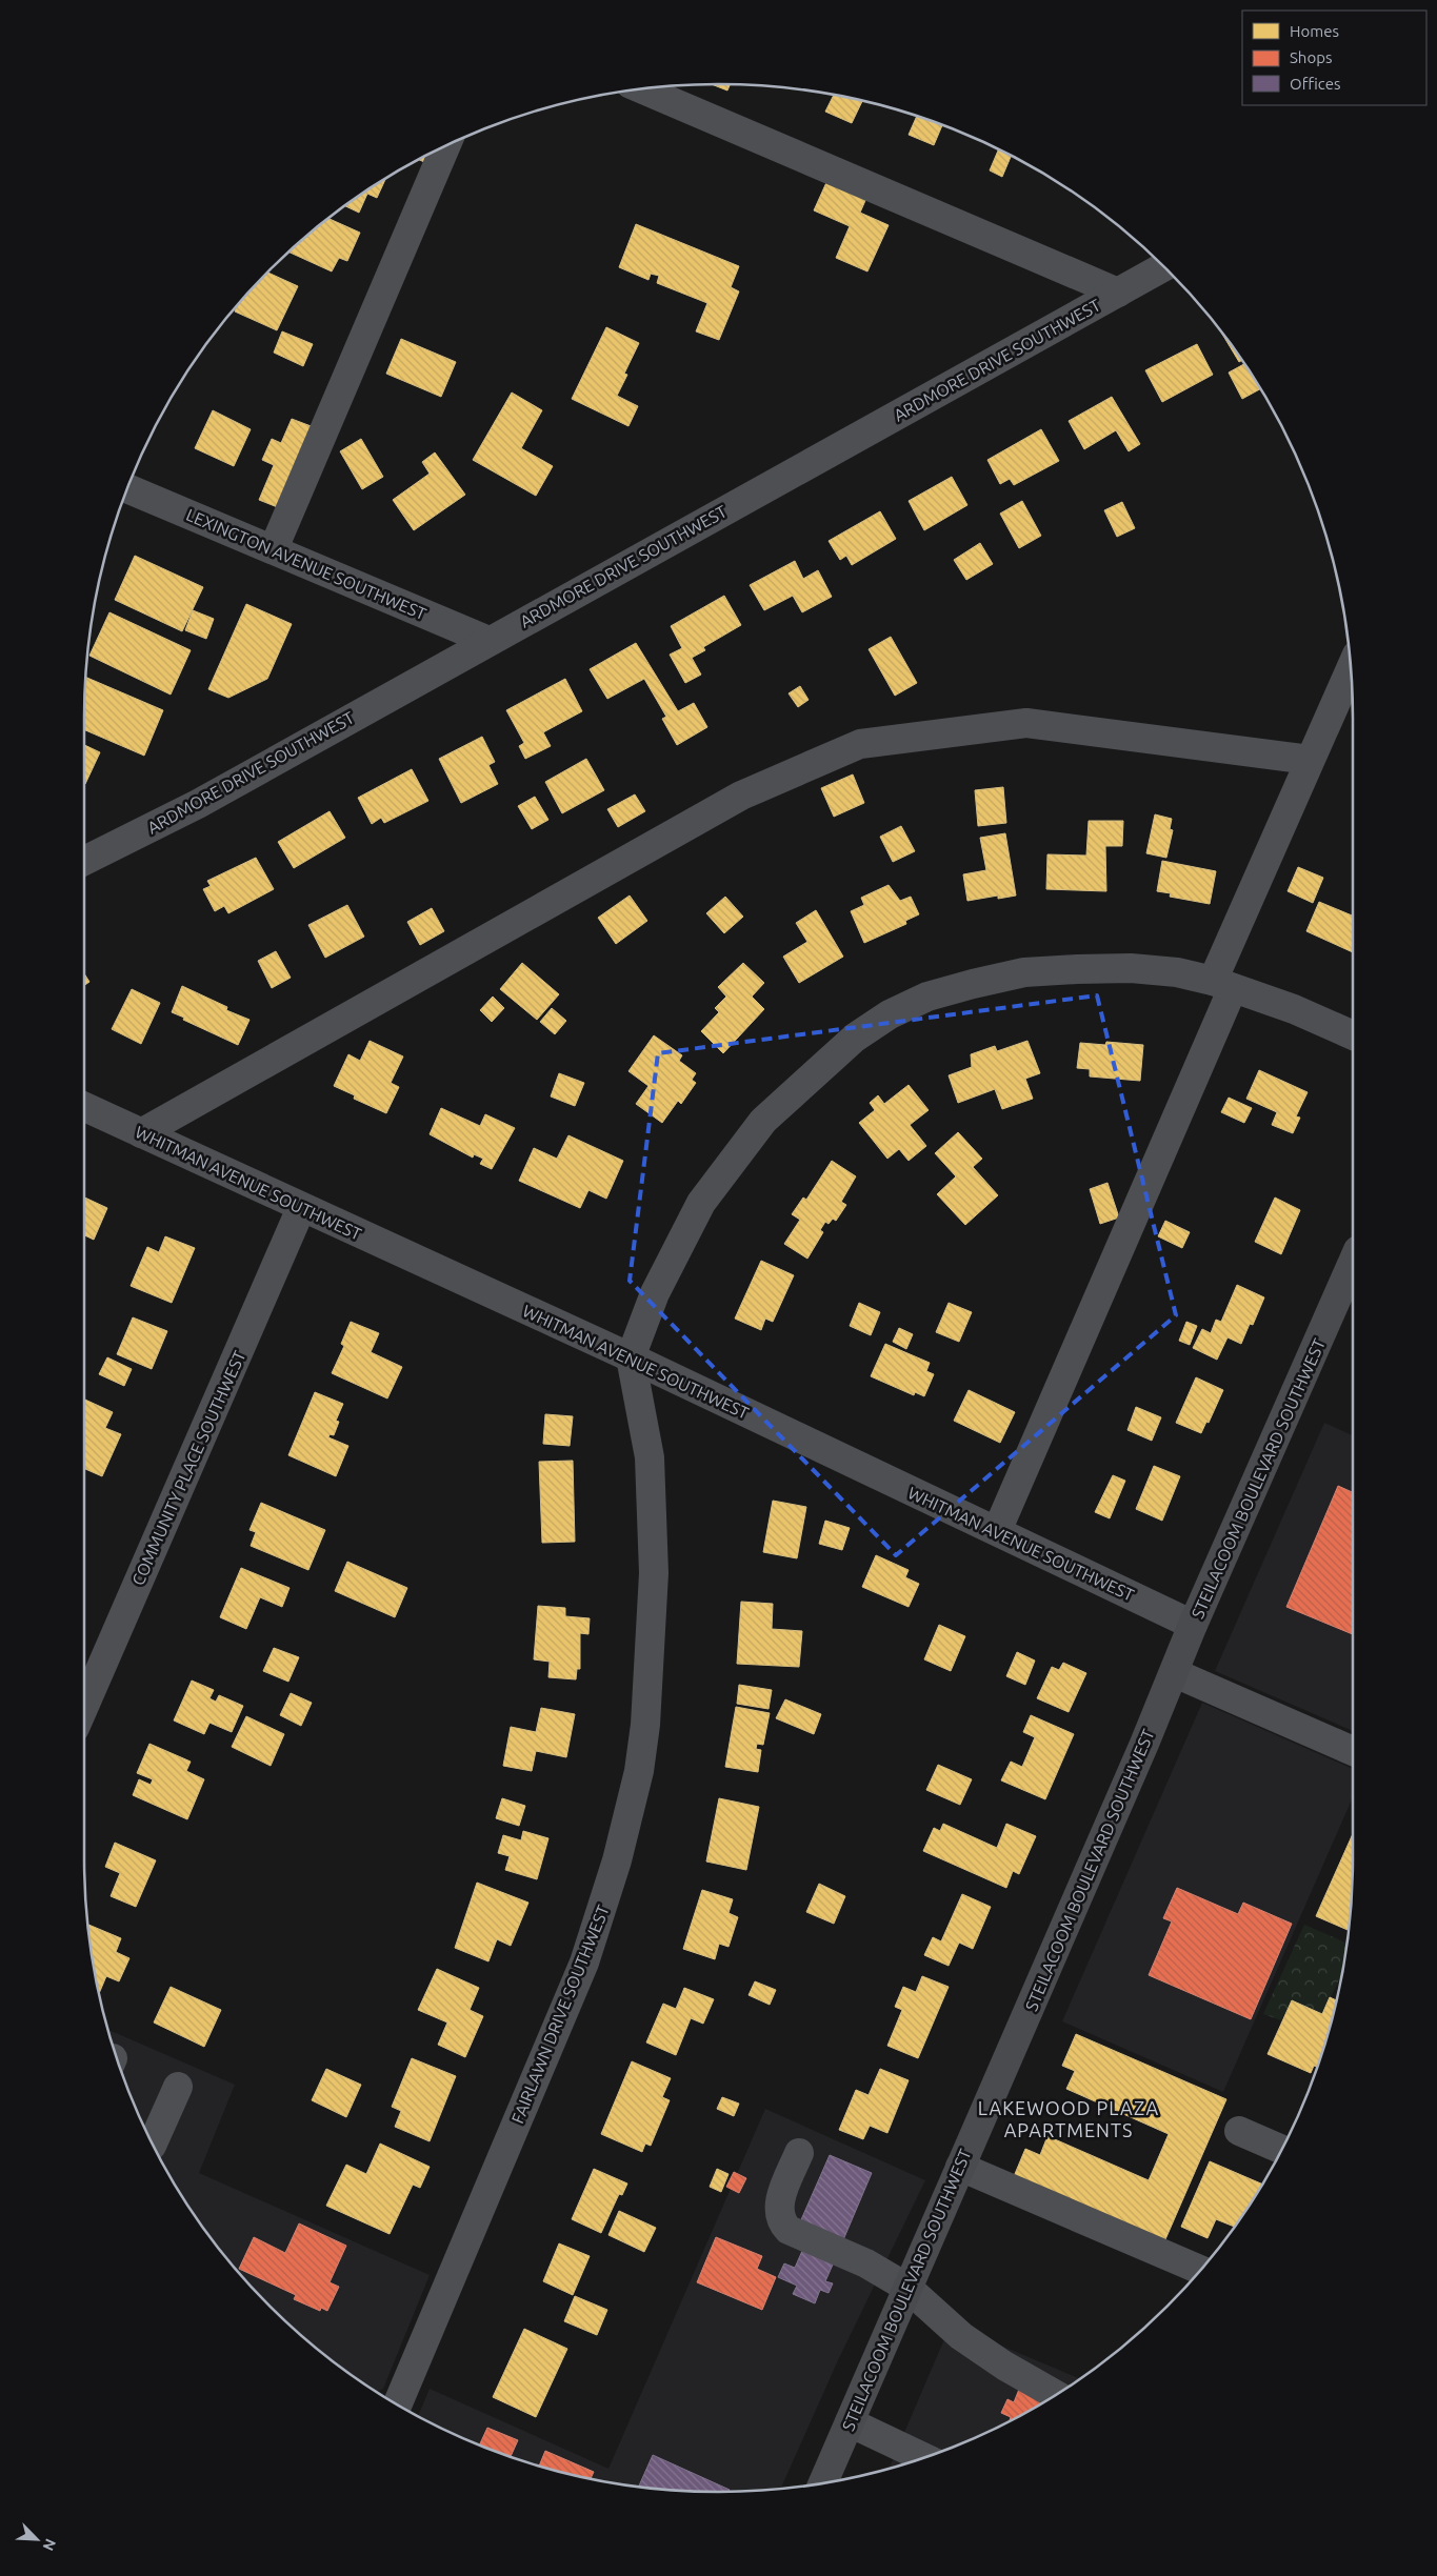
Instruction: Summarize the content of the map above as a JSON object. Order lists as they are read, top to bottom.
{
  "streets": {
    "main road": ["STEILACOOM BOULEVARD SOUTHWEST"],
    "street": [
      "ARDMORE DRIVE SOUTHWEST",
      "LEXINGTON AVENUE SOUTHWEST",
      "WHITMAN AVENUE SOUTHWEST",
      "COMMUNITY PLACE SOUTHWEST",
      "FAIRLAWN DRIVE SOUTHWEST"
    ]
  },
  "crossings": [
    ["ARDMORE DRIVE SOUTHWEST", "LEXINGTON AVENUE SOUTHWEST"],
    ["WHITMAN AVENUE SOUTHWEST", "COMMUNITY PLACE SOUTHWEST"],
    ["WHITMAN AVENUE SOUTHWEST", "STEILACOOM BOULEVARD SOUTHWEST"],
    ["WHITMAN AVENUE SOUTHWEST", "FAIRLAWN DRIVE SOUTHWEST"]
  ],
  "districts": ["LAKEWOOD PLAZA APARTMENTS"],
  "legend": ["Homes", "Shops", "Offices"],
  "north": "bottom right"
}
